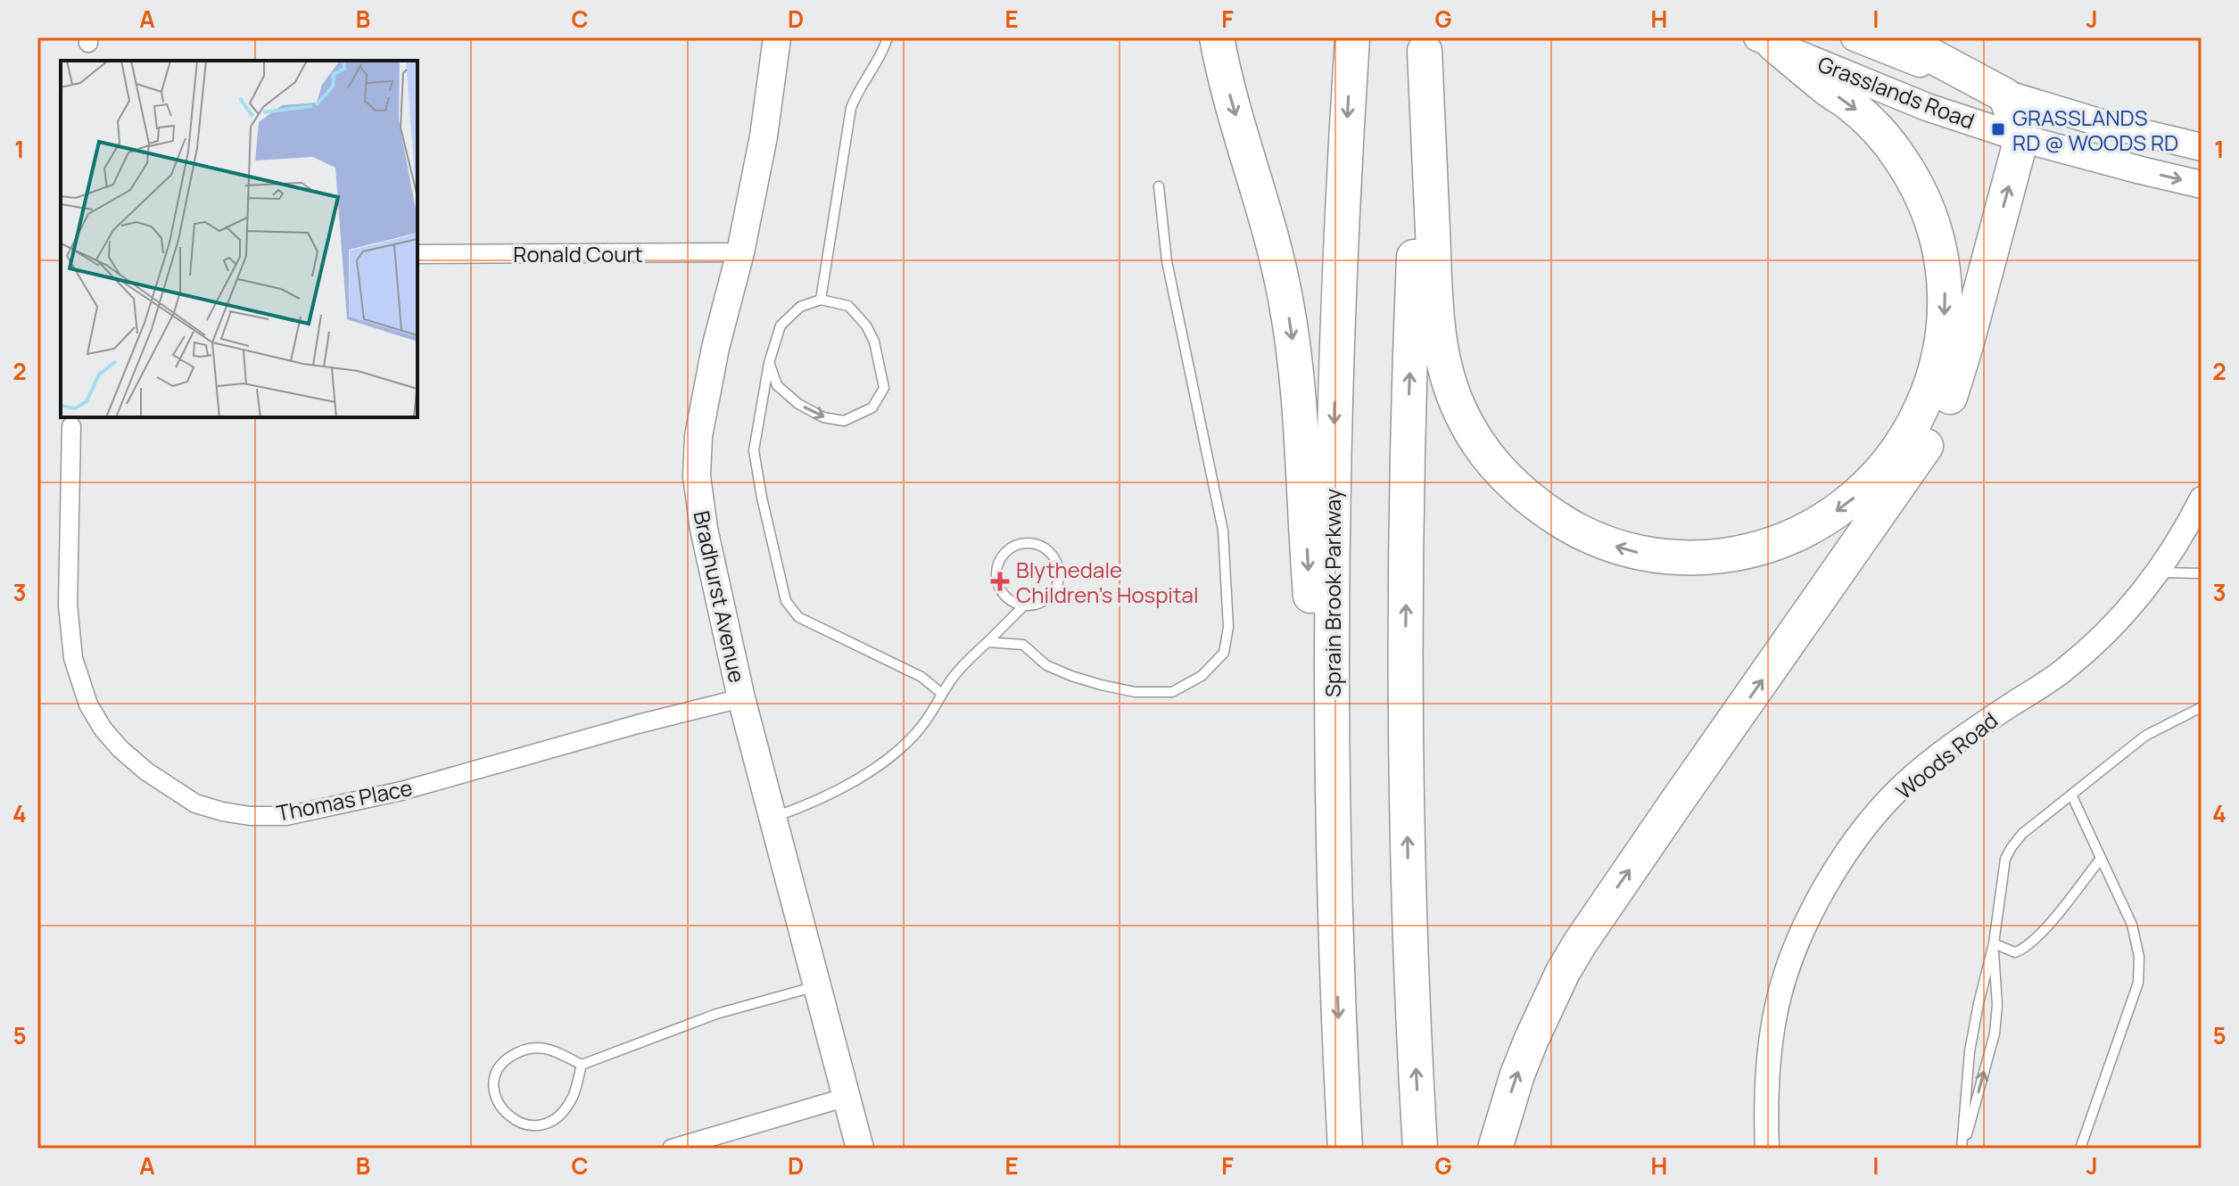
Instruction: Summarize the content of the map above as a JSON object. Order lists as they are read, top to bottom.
{
  "streets": {
    "highway": ["Sprain Brook Parkway"],
    "main road": ["Grasslands Road", "Bradhurst Avenue"],
    "street": ["Ronald Court", "Woods Road", "Thomas Place"]
  },
  "crossings": [
    ["Ronald Court", "Bradhurst Avenue"],
    ["Bradhurst Avenue", "Thomas Place"]
  ],
  "places": {
    "transit": ["GRASSLANDS RD @ WOODS RD"],
    "health": ["Blythedale Children's Hospital"]
  },
  "grid": {
    "columns": [
      "A",
      "B",
      "C",
      "D",
      "E",
      "F",
      "G",
      "H",
      "I",
      "J"
    ],
    "rows": [
      "1",
      "2",
      "3",
      "4",
      "5"
    ]
  }
}
